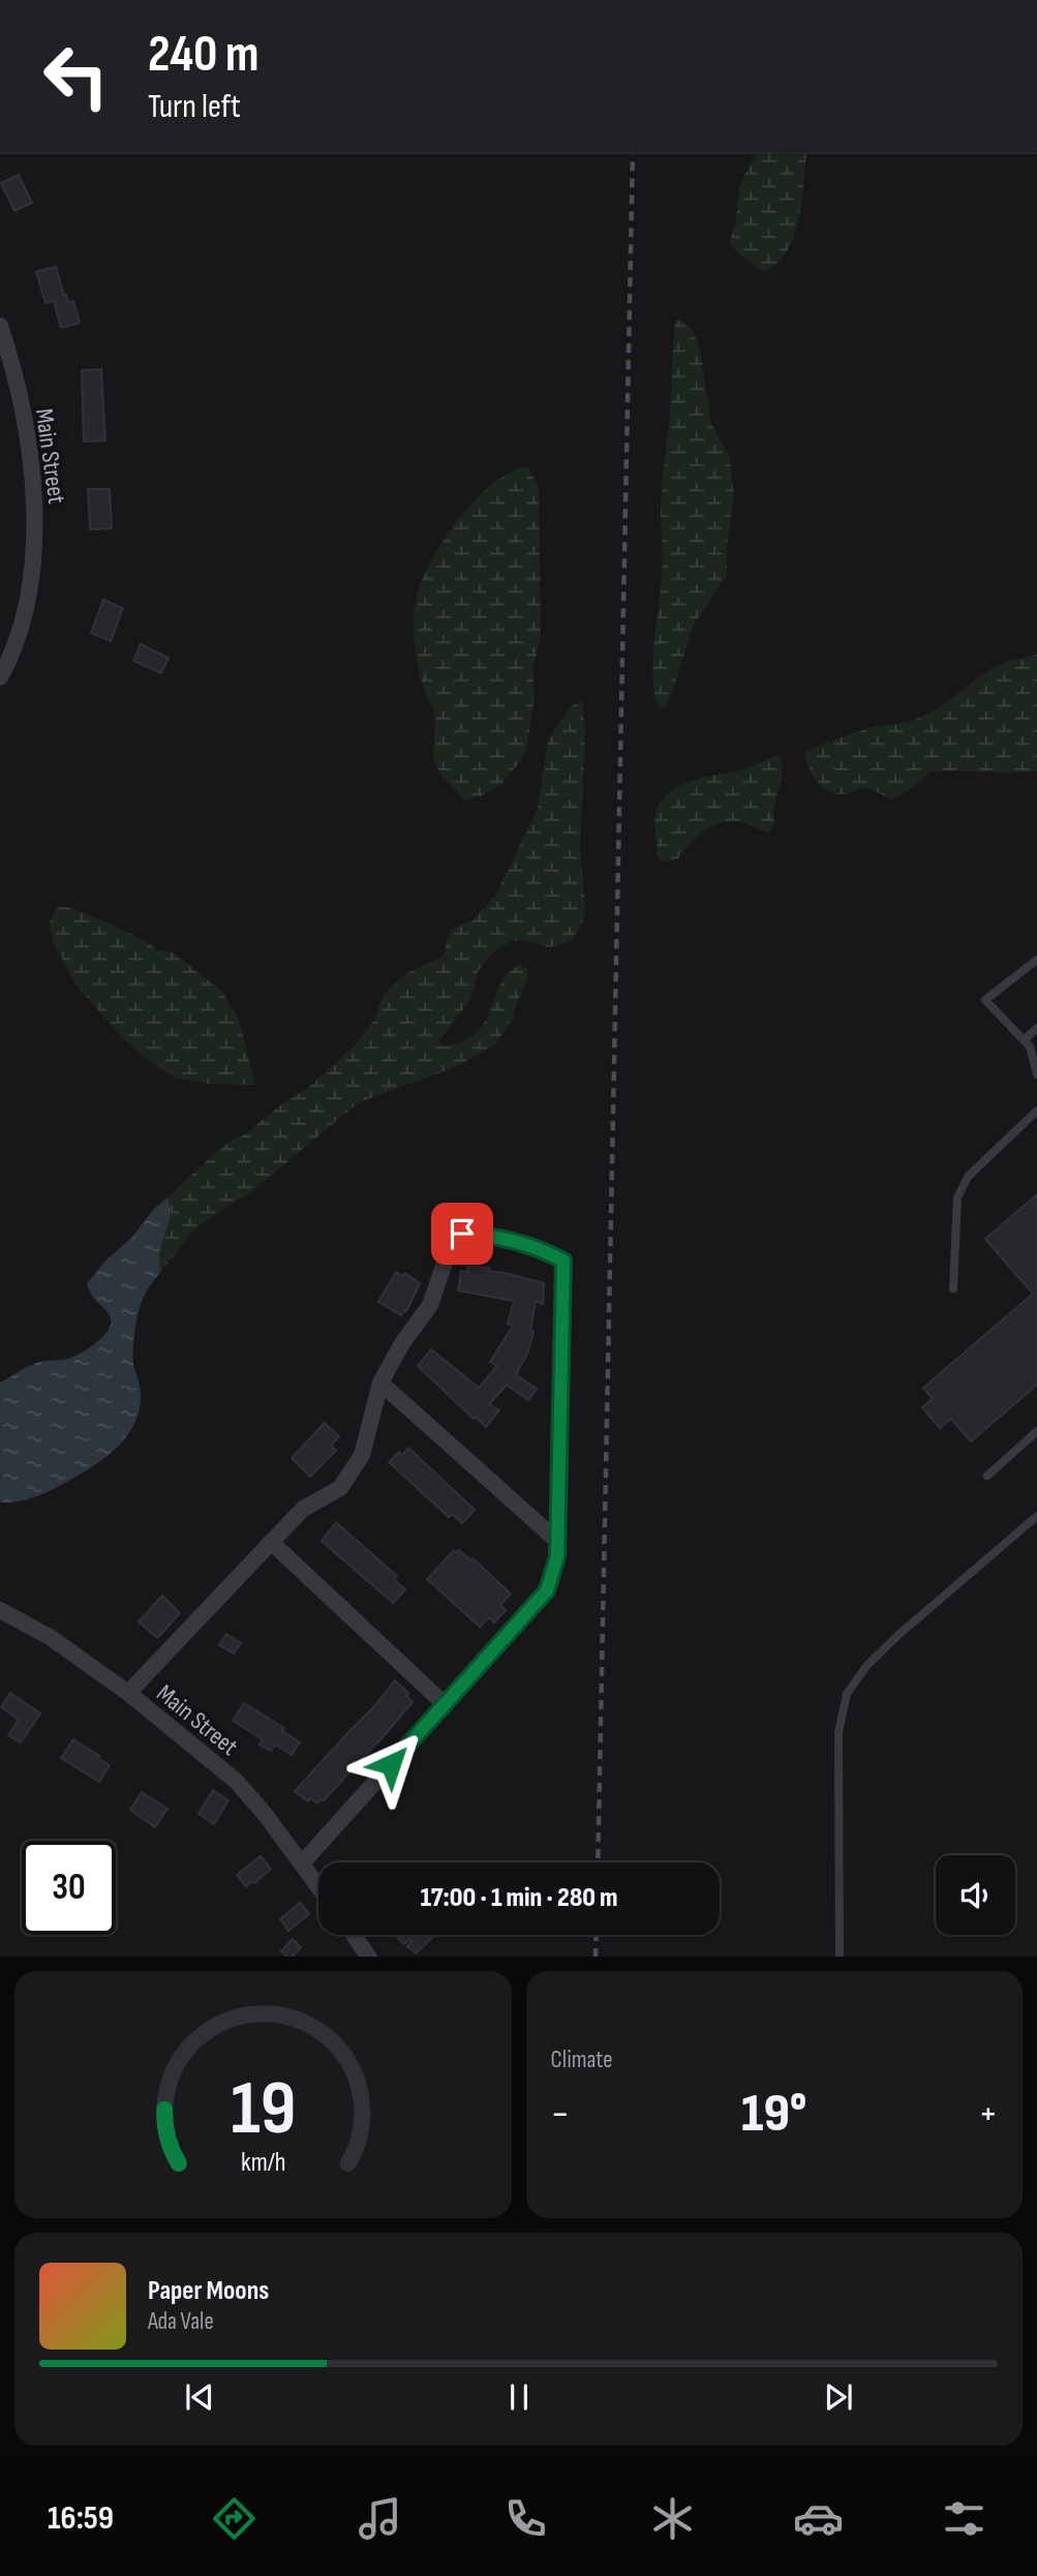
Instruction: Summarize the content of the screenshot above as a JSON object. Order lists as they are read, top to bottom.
{
  "streets": {
    "street": ["Main Street"]
  },
  "page": {
    "turn": ["240 m", "Turn left"],
    "limit": "30",
    "trip": "17:00 · 1 min · 280 m",
    "tile": "Climate",
    "heat": ["−", "19°", "+"],
    "song": ["Paper Moons", "Ada Vale"],
    "tabs": "16:59",
    "gauge": ["19", "km/h"]
  }
}
